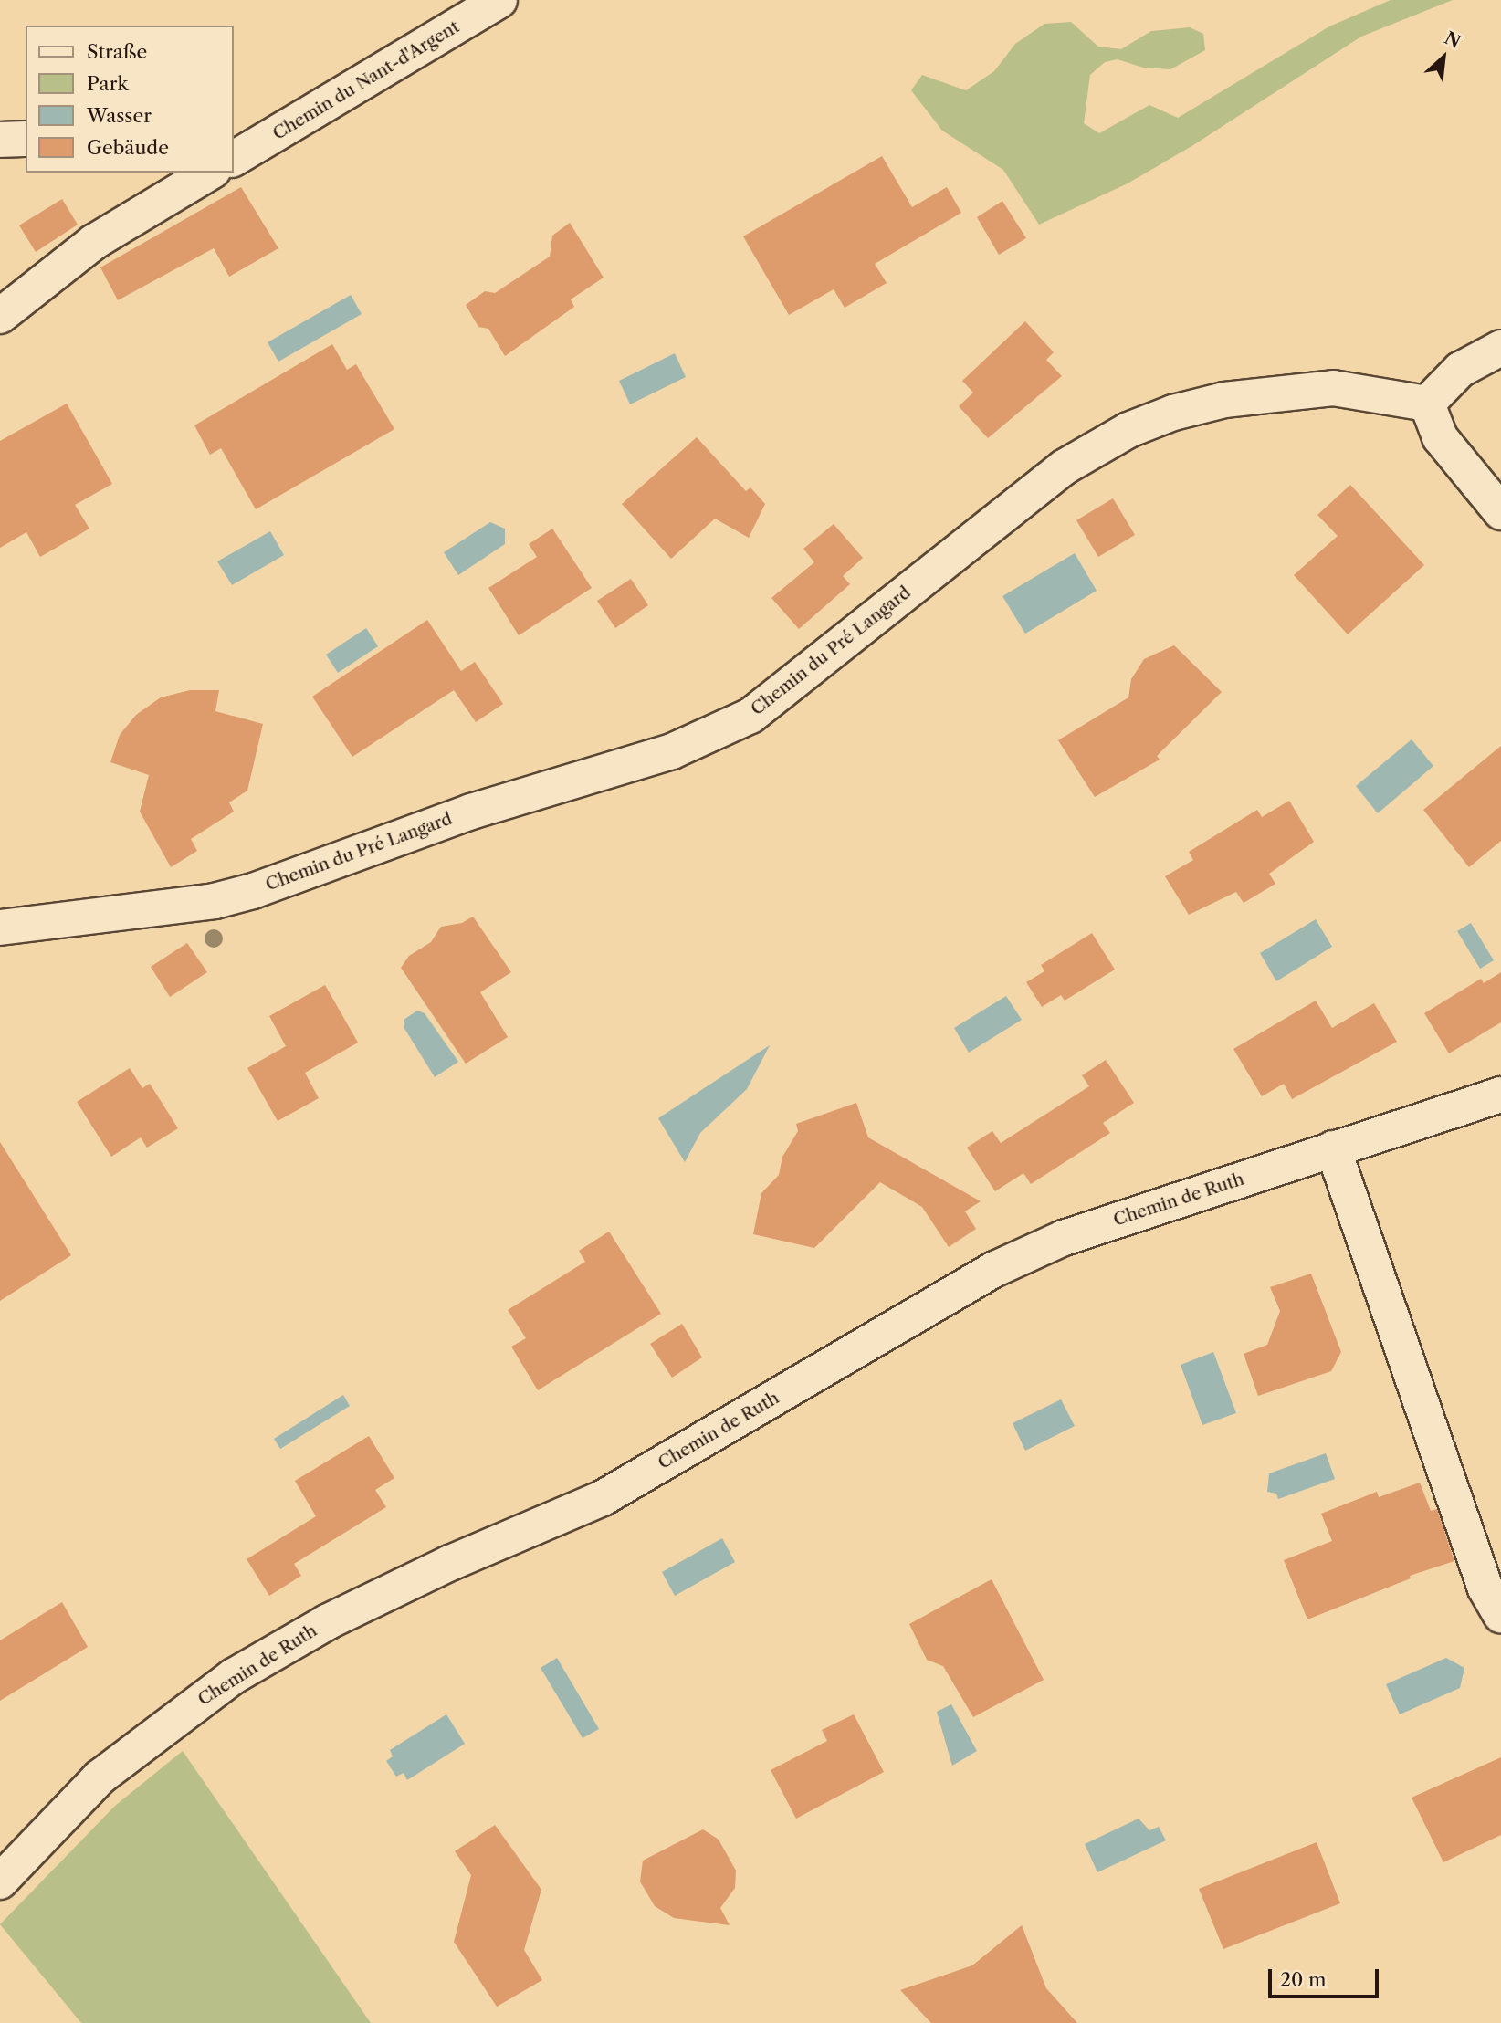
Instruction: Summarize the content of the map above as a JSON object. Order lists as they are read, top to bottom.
{
  "streets": {
    "street": ["Chemin du Nant-d'Argent", "Chemin du Pré Langard", "Chemin de Ruth"]
  },
  "legend": [
    "Straße",
    "Park",
    "Wasser",
    "Gebäude"
  ],
  "scale_bar": "20 m",
  "north": "top right"
}
